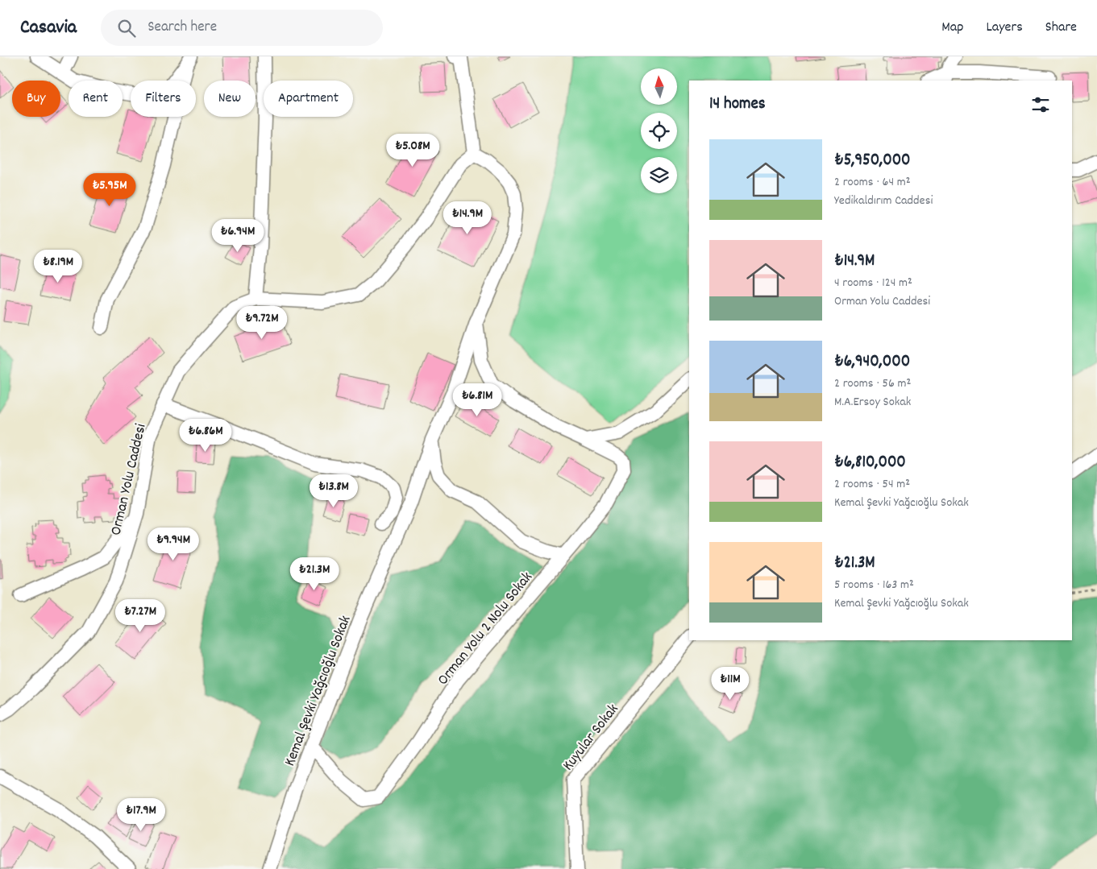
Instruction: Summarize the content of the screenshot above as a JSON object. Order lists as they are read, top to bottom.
{
  "streets": {
    "street": [
      "Orman Yolu Caddesi",
      "Orman Yolu 2 Nolu Sokak",
      "Kemal Şevki Yağcıoğlu Sokak",
      "Kuyular Sokak"
    ]
  },
  "crossings": [
    ["Orman Yolu 2 Nolu Sokak", "Kemal Şevki Yağcıoğlu Sokak"]
  ],
  "north": "top",
  "page": {
    "header": "Casavia",
    "search": "Search here",
    "nav": ["Map", "Layers", "Share"],
    "chip": [
      "Buy",
      "Rent",
      "Filters",
      "New",
      "Apartment"
    ],
    "heading": "14 homes",
    "list": [
      {
        "name": "₺5,950,000",
        "note": "2 rooms · 64 m² · Yedikaldırım Caddesi"
      },
      {
        "name": "₺14.9M",
        "note": "4 rooms · 124 m² · Orman Yolu Caddesi"
      },
      {
        "name": "₺6,940,000",
        "note": "2 rooms · 56 m² · M.A.Ersoy Sokak"
      },
      {
        "name": "₺6,810,000",
        "note": "2 rooms · 54 m² · Kemal Şevki Yağcıoğlu Sokak"
      },
      {
        "name": "₺21.3M",
        "note": "5 rooms · 163 m² · Kemal Şevki Yağcıoğlu Sokak"
      }
    ],
    "price": [
      "₺5.08M",
      "₺5.95M",
      "₺14.9M",
      "₺6.94M",
      "₺8.19M",
      "₺9.72M",
      "₺6.81M",
      "₺6.86M",
      "₺13.8M",
      "₺9.94M",
      "₺21.3M",
      "₺7.27M",
      "₺11M",
      "₺17.9M"
    ]
  }
}
